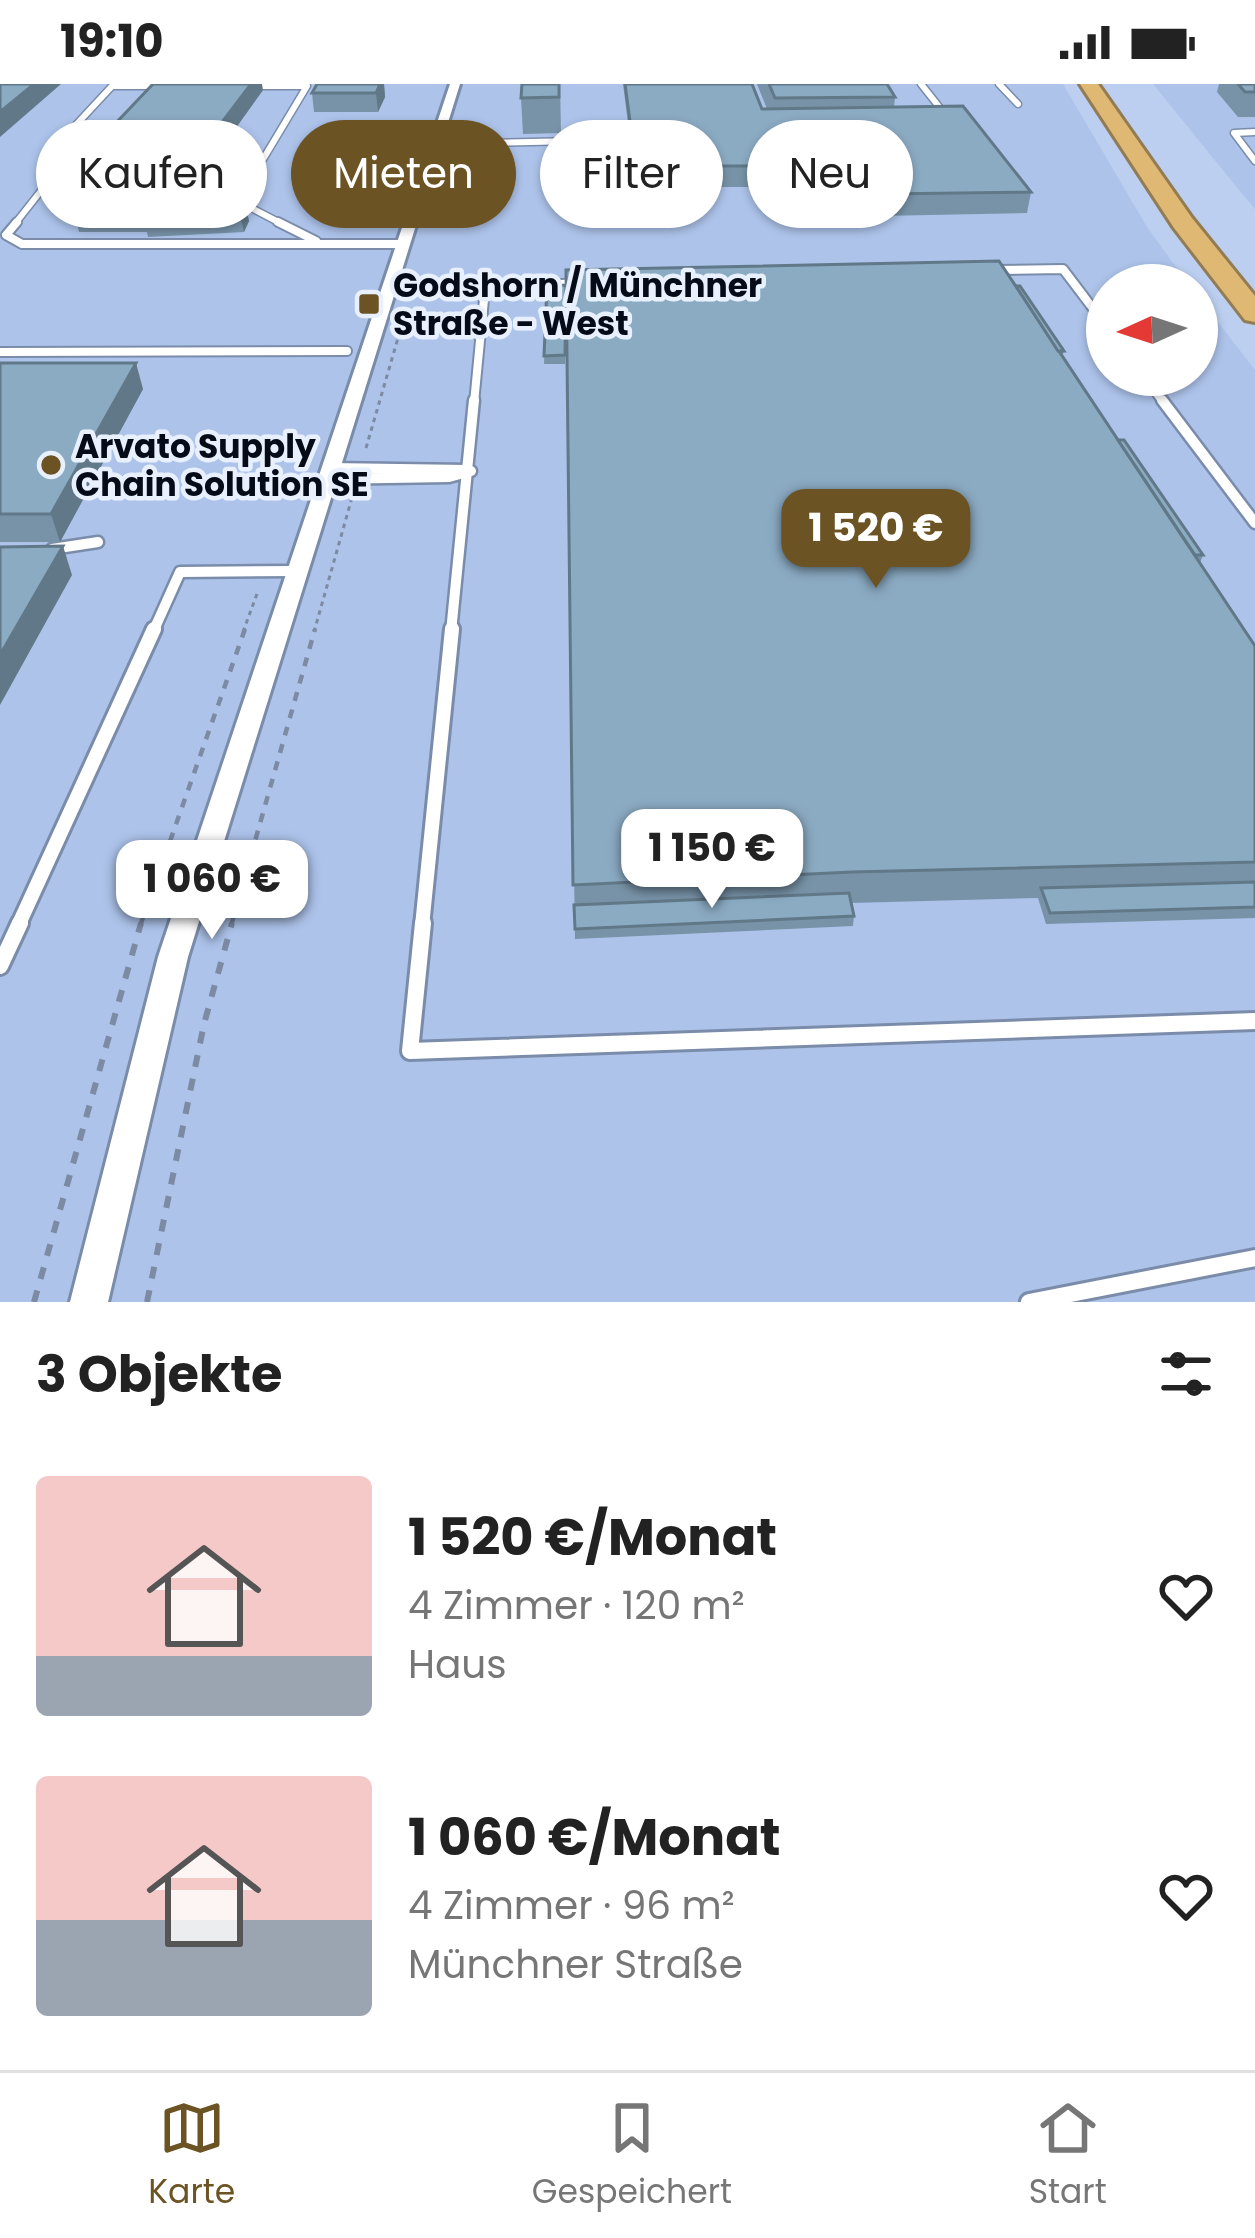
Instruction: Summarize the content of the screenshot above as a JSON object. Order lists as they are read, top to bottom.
{
  "places": {
    "transit": ["Godshorn / Münchner Straße - West"],
    "other": ["Arvato Supply Chain Solution SE"]
  },
  "north": "left",
  "page": {
    "status": "19:10",
    "chip": [
      "Kaufen",
      "Mieten",
      "Filter",
      "Neu"
    ],
    "price": ["1 520 €", "1 150 €", "1 060 €"],
    "heading": "3 Objekte",
    "list": [
      {
        "name": "1 520 €/Monat",
        "note": "4 Zimmer · 120 m² · Haus"
      },
      {
        "name": "1 060 €/Monat",
        "note": "4 Zimmer · 96 m² · Münchner Straße"
      }
    ],
    "tabs": ["Karte", "Gespeichert", "Start"]
  }
}
